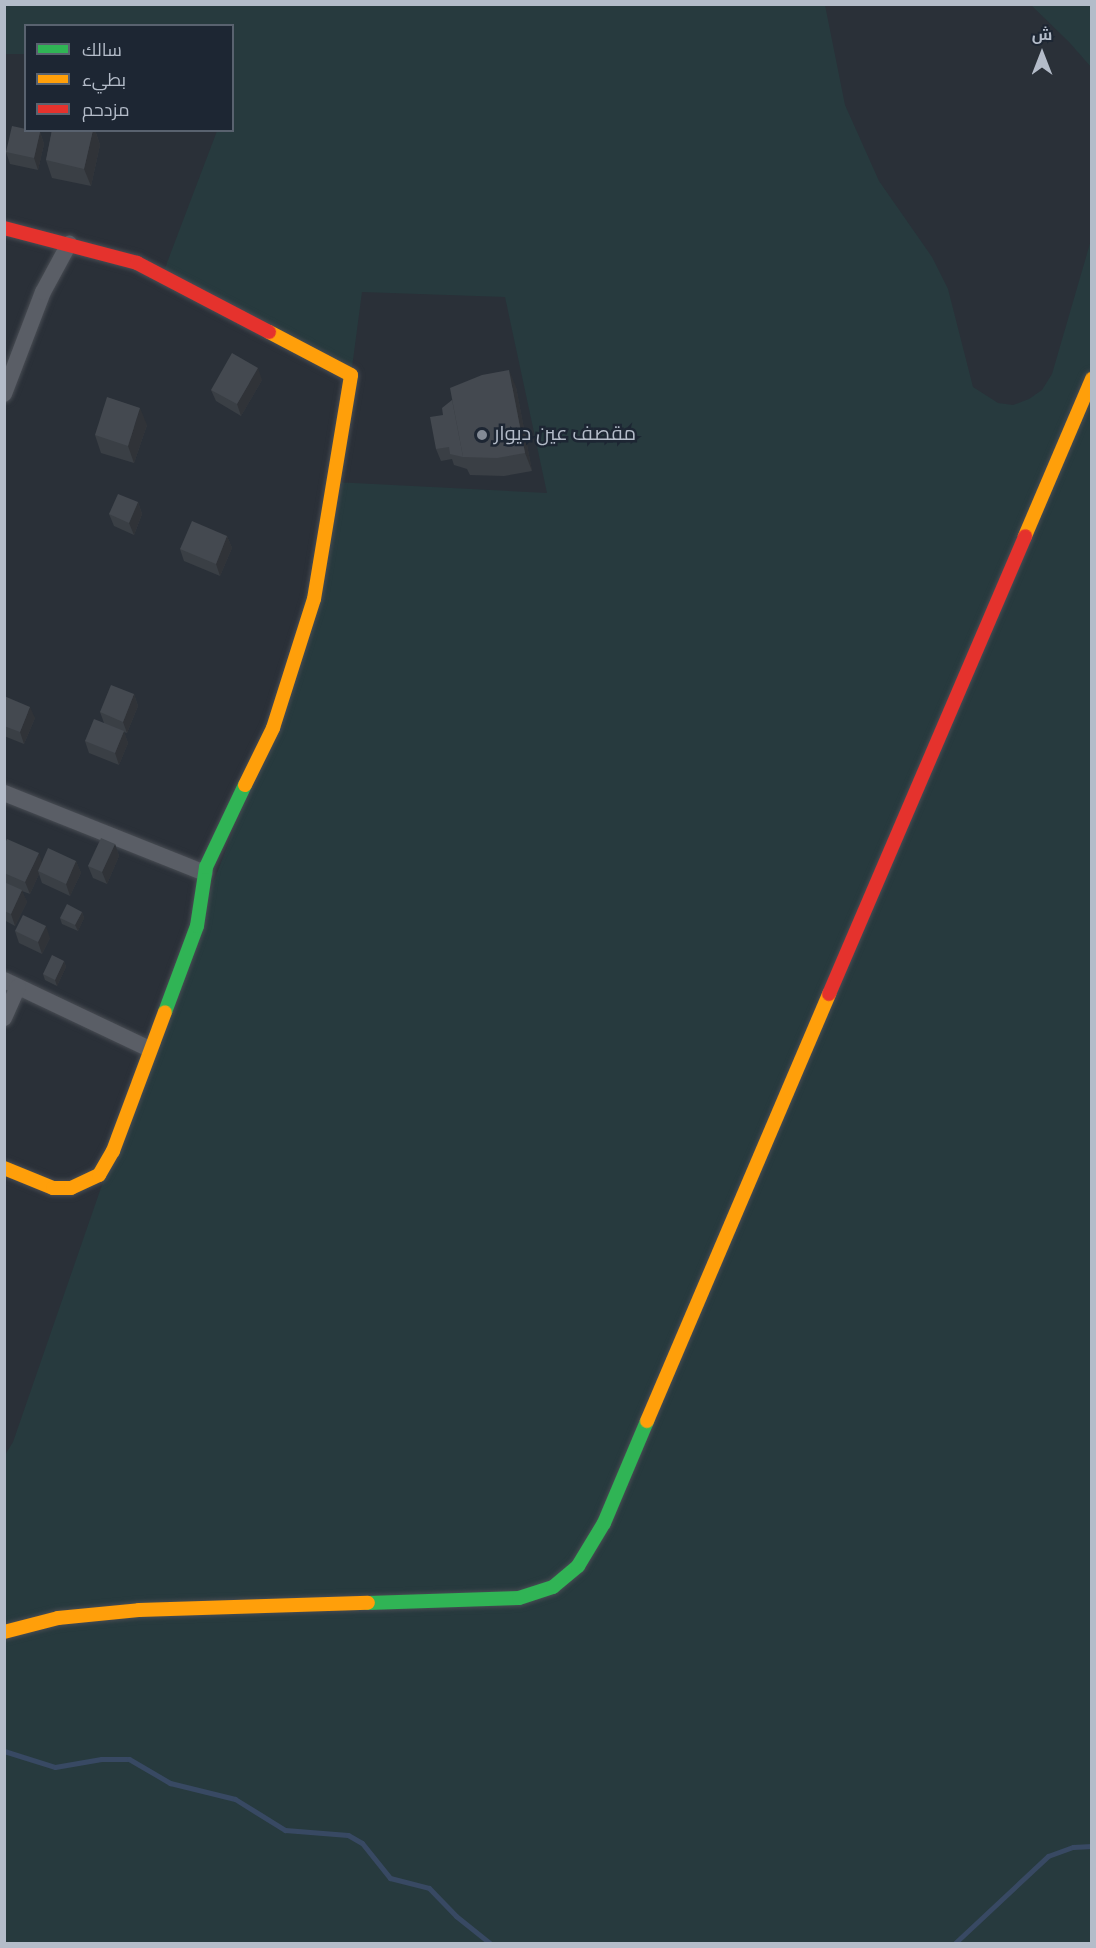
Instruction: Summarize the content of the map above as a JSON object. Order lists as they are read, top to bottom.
{
  "places": ["مقصف عين ديوار"],
  "legend": ["سالك", "بطيء", "مزدحم"],
  "north": "top"
}
